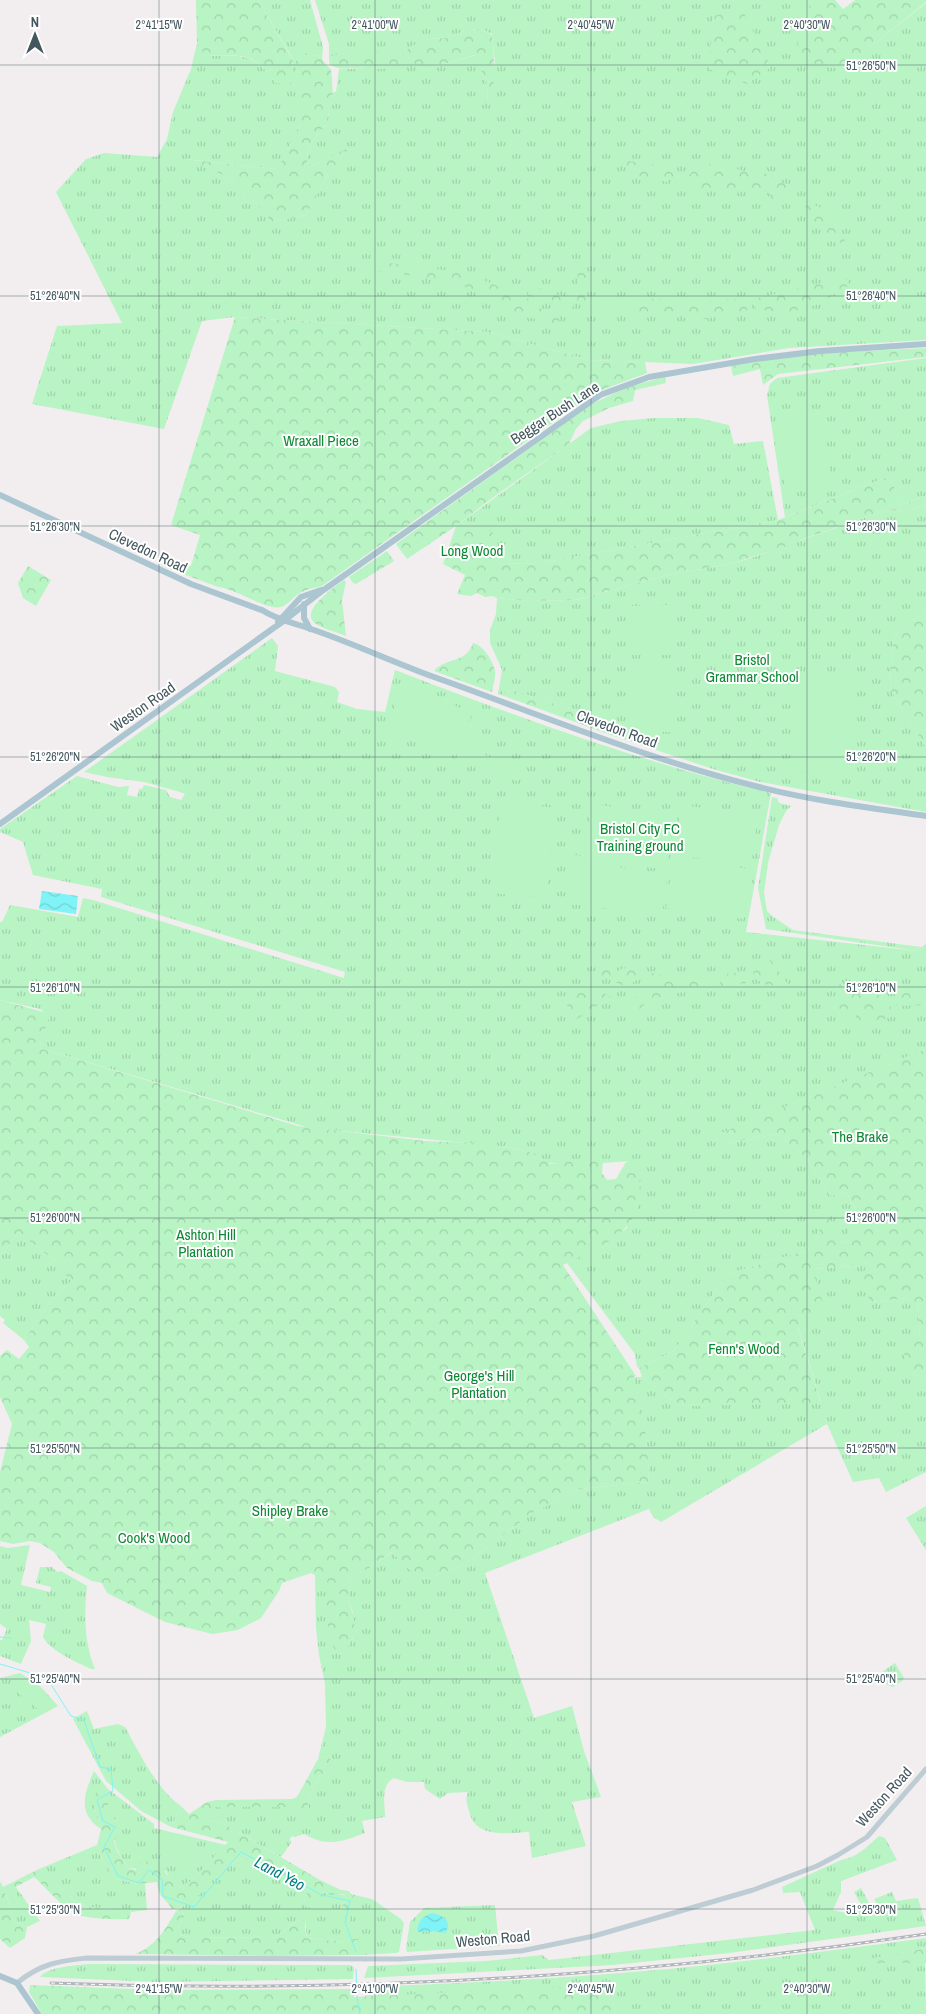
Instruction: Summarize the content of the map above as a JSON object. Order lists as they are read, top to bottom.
{
  "streets": {
    "main road": ["Beggar Bush Lane", "Clevedon Road", "Weston Road"]
  },
  "crossings": [
    ["Beggar Bush Lane", "Clevedon Road"],
    ["Beggar Bush Lane", "Weston Road"],
    ["Clevedon Road", "Weston Road"]
  ],
  "water": ["Land Yeo"],
  "parks": [
    "Wraxall Piece",
    "Long Wood",
    "Bristol Grammar School",
    "Bristol City FC Training ground",
    "The Brake",
    "Ashton Hill Plantation",
    "Fenn's Wood",
    "George's Hill Plantation",
    "Shipley Brake",
    "Cook's Wood"
  ],
  "north": "top",
  "coordinates": [
    "2°41'15\"W",
    "2°41'00\"W",
    "2°40'45\"W",
    "2°40'30\"W",
    "51°26'50\"N",
    "51°26'40\"N",
    "51°26'30\"N",
    "51°26'20\"N",
    "51°26'10\"N",
    "51°26'00\"N",
    "51°25'50\"N",
    "51°25'40\"N",
    "51°25'30\"N"
  ]
}
